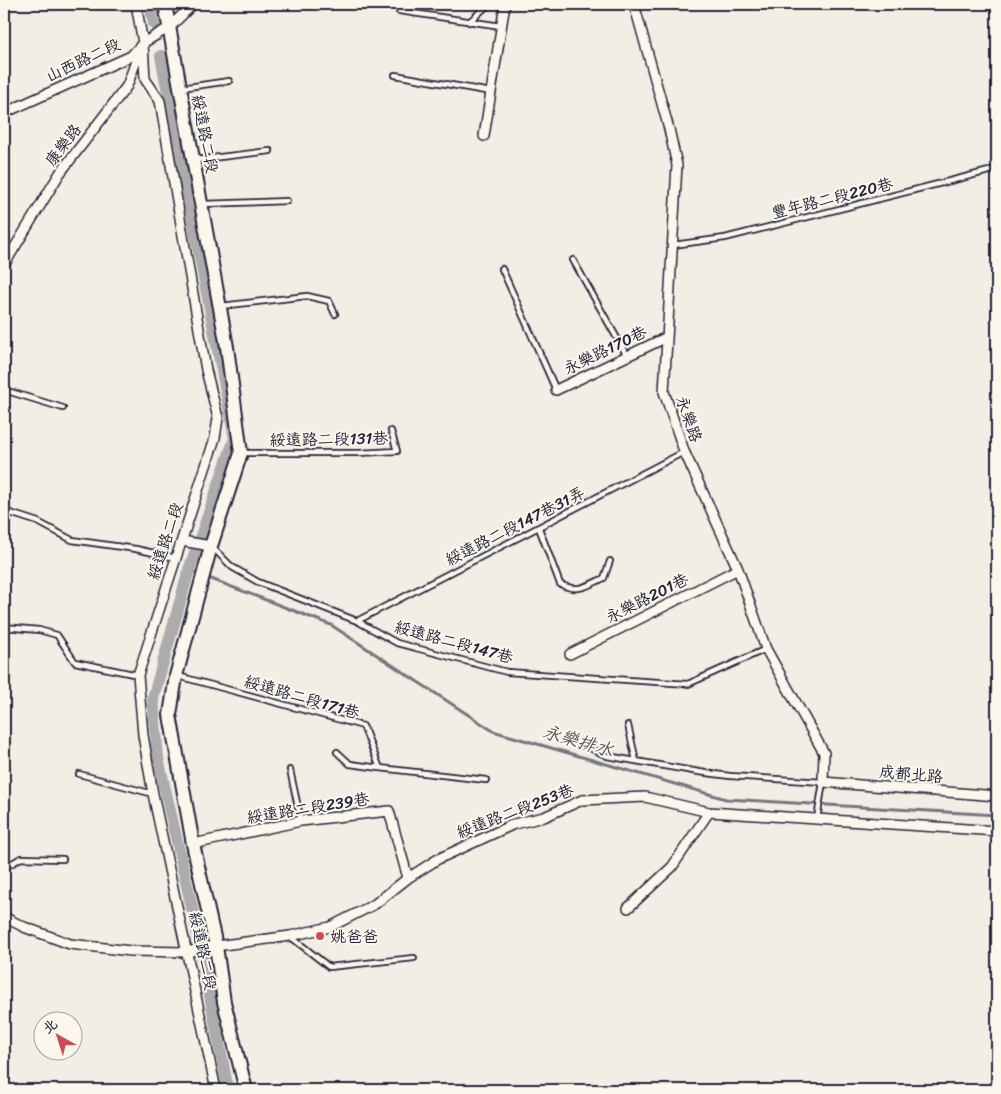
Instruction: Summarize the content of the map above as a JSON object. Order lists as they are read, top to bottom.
{
  "streets": {
    "street": [
      "山西路二段",
      "綏遠路二段",
      "康樂路",
      "永樂路170巷",
      "永樂路",
      "永樂路201巷",
      "成都北路",
      "綏遠路二段239巷",
      "綏遠路二段253巷"
    ],
    "lane": [
      "豐年路二段220巷",
      "綏遠路二段131巷",
      "綏遠路二段147巷31弄",
      "綏遠路二段147巷",
      "綏遠路二段171巷"
    ]
  },
  "crossings": [
    ["山西路二段", "綏遠路二段"],
    ["山西路二段", "康樂路"],
    ["綏遠路二段", "康樂路"],
    ["綏遠路二段", "綏遠路二段131巷"],
    ["綏遠路二段", "綏遠路二段147巷"],
    ["綏遠路二段", "綏遠路二段171巷"],
    ["綏遠路二段", "綏遠路二段239巷"],
    ["綏遠路二段", "綏遠路二段253巷"],
    ["豐年路二段220巷", "永樂路"],
    ["永樂路170巷", "永樂路"],
    ["永樂路", "綏遠路二段147巷31弄"],
    ["永樂路", "永樂路201巷"],
    ["永樂路", "綏遠路二段147巷"],
    ["永樂路", "成都北路"],
    ["永樂路", "綏遠路二段253巷"],
    ["綏遠路二段147巷31弄", "綏遠路二段147巷"],
    ["綏遠路二段239巷", "綏遠路二段253巷"]
  ],
  "water": ["永樂排水"],
  "places": ["姚爸爸"],
  "north": "top left"
}
